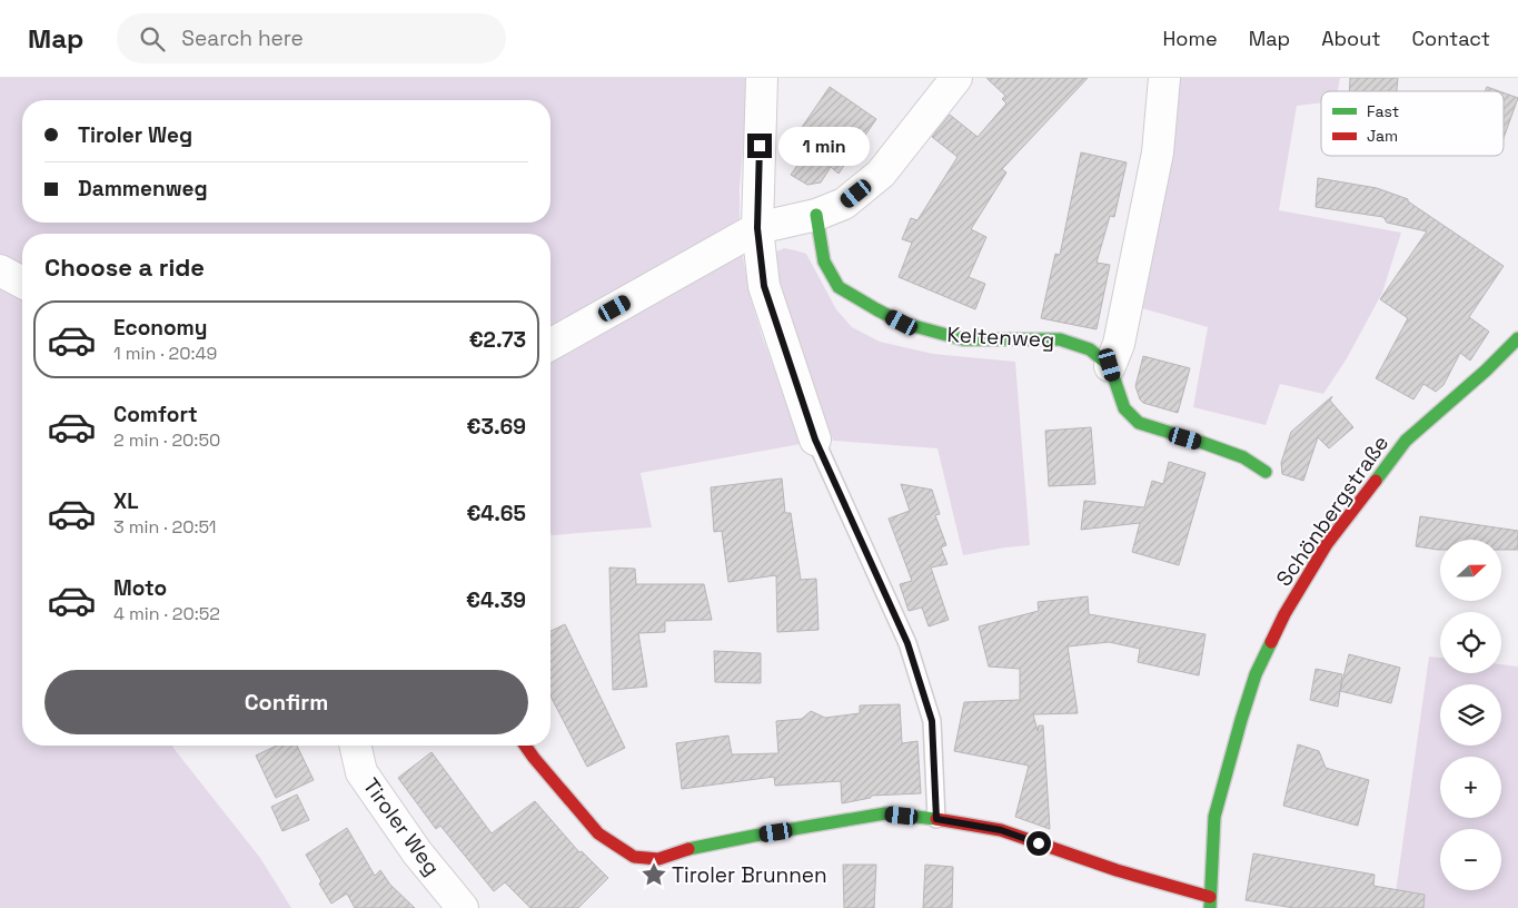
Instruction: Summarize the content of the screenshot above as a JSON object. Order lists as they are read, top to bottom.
{
  "streets": {
    "street": ["Keltenweg", "Schönbergstraße", "Tiroler Weg"]
  },
  "places": {
    "place": ["Tiroler Brunnen"]
  },
  "legend": ["Fast", "Jam"],
  "north": "right",
  "page": {
    "header": "Map",
    "search": "Search here",
    "nav": [
      "Home",
      "Map",
      "About",
      "Contact"
    ],
    "banner": ["Tiroler Weg", "Dammenweg"],
    "bubble": "1 min",
    "heading": "Choose a ride",
    "list": [
      {
        "name": "Economy",
        "note": "1 min · 20:49",
        "value": "€2.73"
      },
      {
        "name": "Comfort",
        "note": "2 min · 20:50",
        "value": "€3.69"
      },
      {
        "name": "XL",
        "note": "3 min · 20:51",
        "value": "€4.65"
      },
      {
        "name": "Moto",
        "note": "4 min · 20:52",
        "value": "€4.39"
      }
    ],
    "map_buttons": ["+", "−"],
    "buttons": "Confirm"
  }
}
